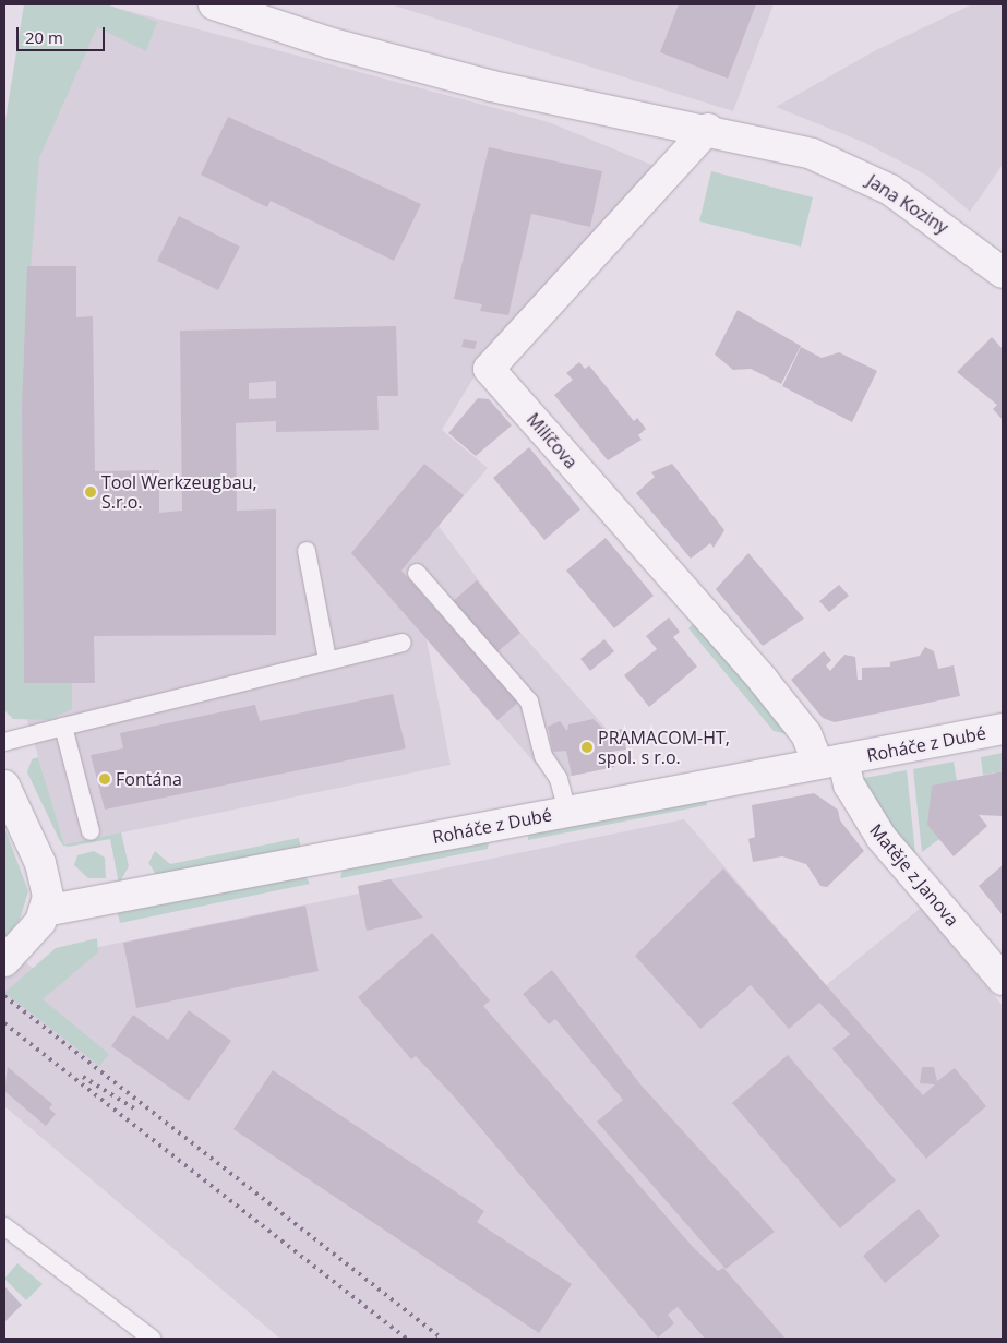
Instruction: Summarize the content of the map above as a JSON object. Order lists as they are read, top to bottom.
{
  "streets": {
    "street": [
      "Jana Koziny",
      "Milíčova",
      "Roháče z Dubé",
      "Matěje z Janova"
    ]
  },
  "crossings": [
    ["Jana Koziny", "Milíčova"],
    ["Milíčova", "Roháče z Dubé"],
    ["Milíčova", "Matěje z Janova"],
    ["Roháče z Dubé", "Matěje z Janova"]
  ],
  "places": ["Tool Werkzeugbau, S.r.o.", "PRAMACOM-HT, spol. s r.o.", "Fontána"],
  "scale_bar": "20 m"
}
